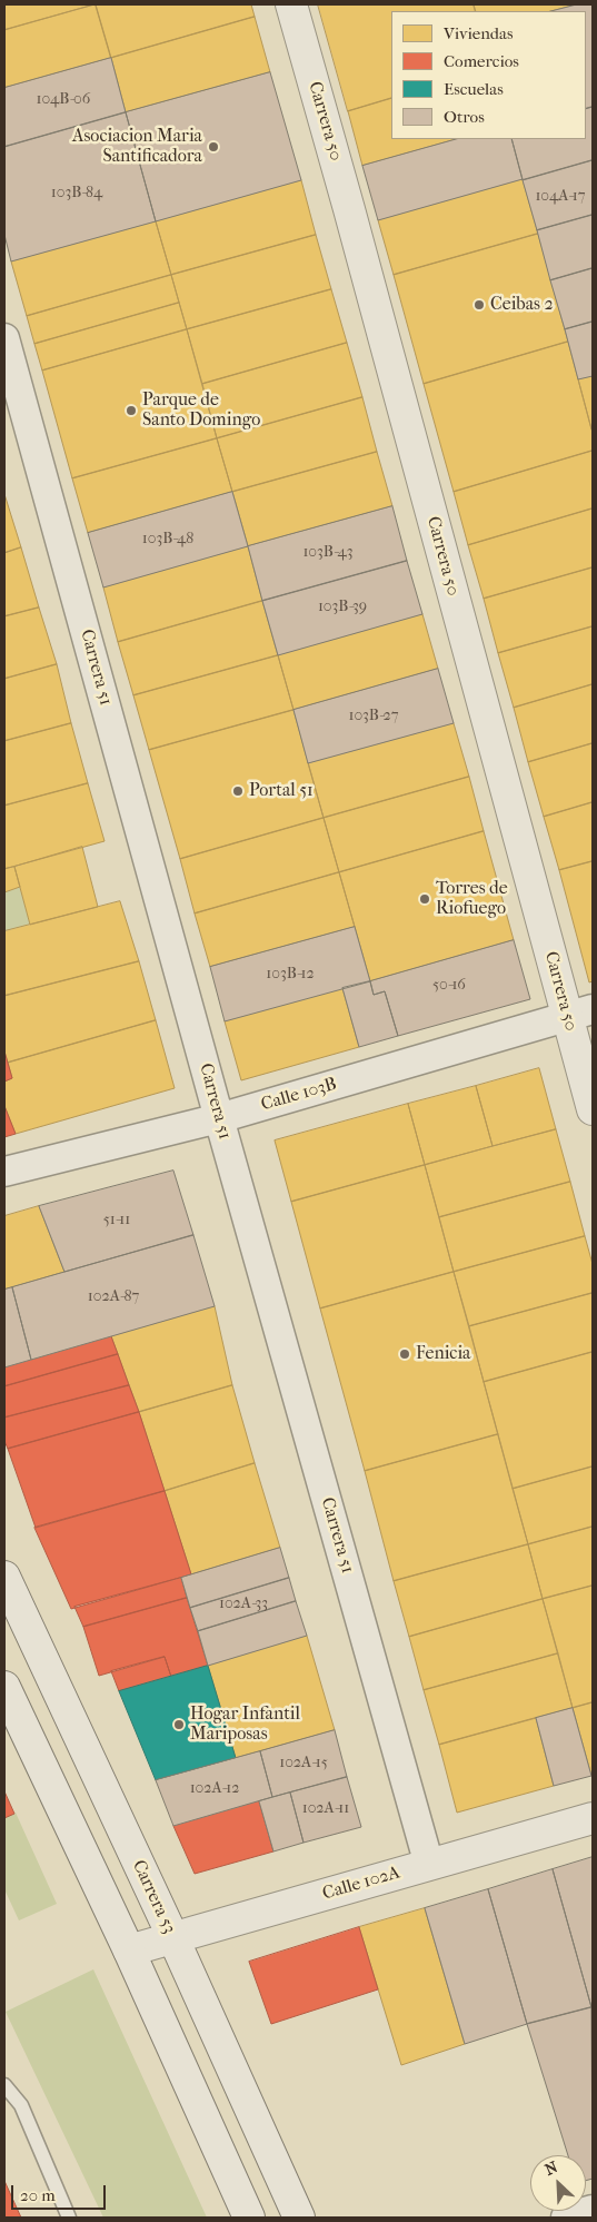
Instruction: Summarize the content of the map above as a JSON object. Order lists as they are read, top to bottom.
{
  "streets": {
    "street": [
      "Carrera 50",
      "Carrera 51",
      "Calle 103B",
      "Calle 102A",
      "Carrera 53"
    ]
  },
  "crossings": [
    ["Carrera 50", "Calle 103B"],
    ["Carrera 51", "Calle 103B"],
    ["Carrera 51", "Calle 102A"],
    ["Calle 102A", "Carrera 53"]
  ],
  "places": [
    "Asociacion Maria Santificadora",
    "Ceibas 2",
    "Parque de Santo Domingo",
    "Portal 51",
    "Torres de Riofuego",
    "Fenicia",
    "Hogar Infantil Mariposas"
  ],
  "house_numbers": [
    "104B-06",
    "103B-84",
    "104A-17",
    "103B-48",
    "103B-43",
    "103B-39",
    "103B-27",
    "103B-12",
    "50-16",
    "51-11",
    "102A-87",
    "102A-33",
    "102A-15",
    "102A-12",
    "102A-11"
  ],
  "legend": [
    "Viviendas",
    "Comercios",
    "Escuelas",
    "Otros"
  ],
  "scale_bar": "20 m",
  "north": "top left"
}
